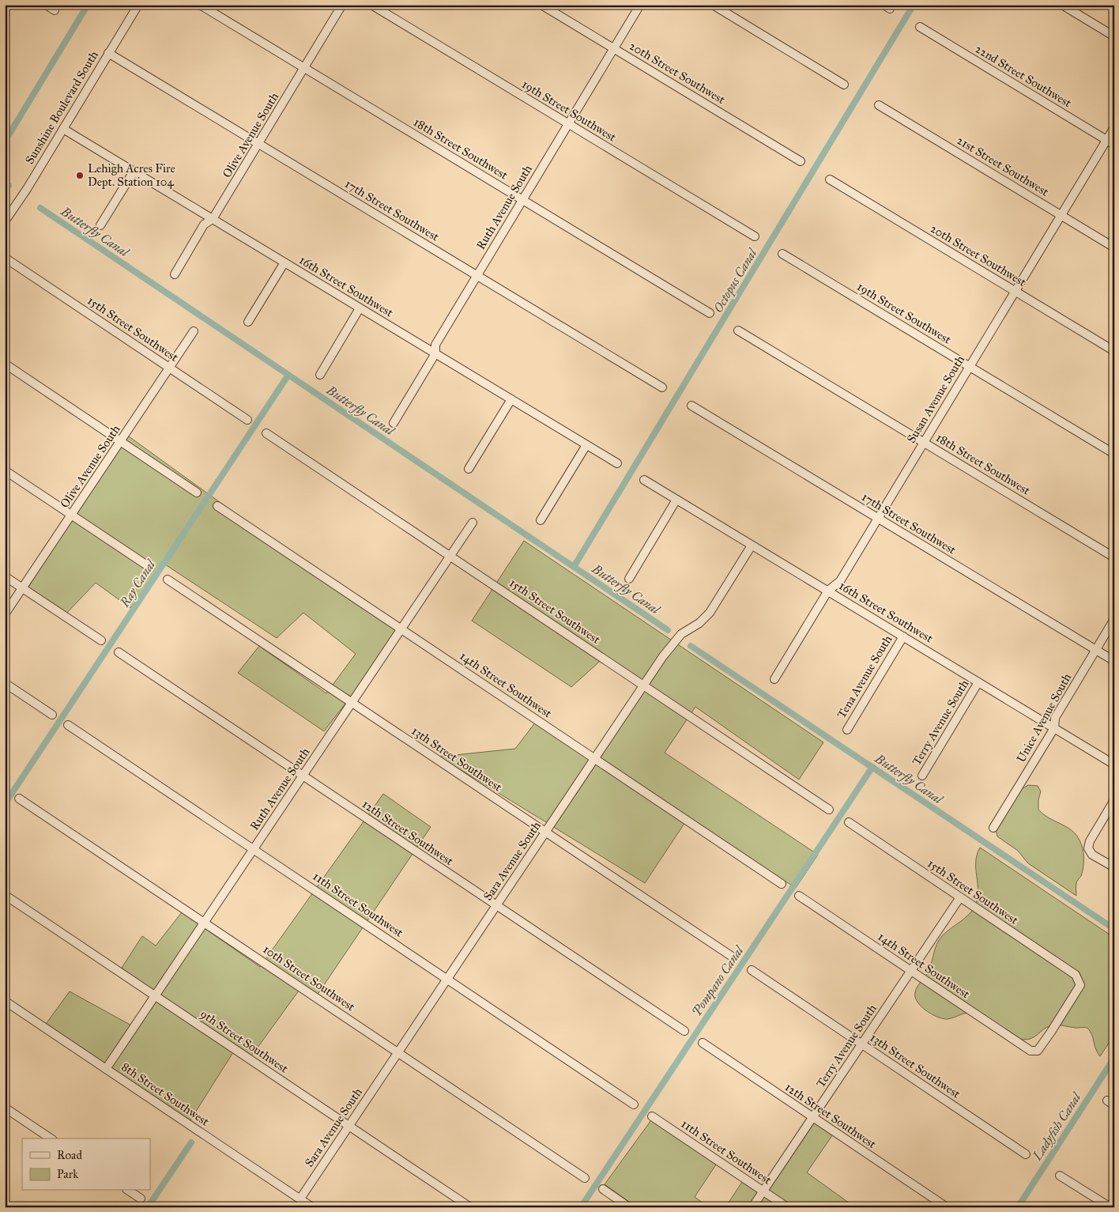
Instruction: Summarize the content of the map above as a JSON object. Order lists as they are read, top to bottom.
{
  "streets": {
    "street": [
      "20th Street Southwest",
      "22nd Street Southwest",
      "Sunshine Boulevard South",
      "19th Street Southwest",
      "Olive Avenue South",
      "18th Street Southwest",
      "21st Street Southwest",
      "Ruth Avenue South",
      "17th Street Southwest",
      "16th Street Southwest",
      "15th Street Southwest",
      "Susan Avenue South",
      "Tena Avenue South",
      "14th Street Southwest",
      "Unice Avenue South",
      "Terry Avenue South",
      "13th Street Southwest",
      "12th Street Southwest",
      "Sara Avenue South",
      "11th Street Southwest",
      "10th Street Southwest",
      "9th Street Southwest",
      "8th Street Southwest"
    ]
  },
  "crossings": [
    ["20th Street Southwest", "Ruth Avenue South"],
    ["20th Street Southwest", "Susan Avenue South"],
    ["22nd Street Southwest", "Susan Avenue South"],
    ["Sunshine Boulevard South", "17th Street Southwest"],
    ["Sunshine Boulevard South", "16th Street Southwest"],
    ["19th Street Southwest", "Ruth Avenue South"],
    ["19th Street Southwest", "Susan Avenue South"],
    ["Olive Avenue South", "18th Street Southwest"],
    ["Olive Avenue South", "17th Street Southwest"],
    ["Olive Avenue South", "16th Street Southwest"],
    ["Olive Avenue South", "15th Street Southwest"],
    ["18th Street Southwest", "Ruth Avenue South"],
    ["18th Street Southwest", "Susan Avenue South"],
    ["21st Street Southwest", "Susan Avenue South"],
    ["Ruth Avenue South", "17th Street Southwest"],
    ["Ruth Avenue South", "16th Street Southwest"],
    ["Ruth Avenue South", "15th Street Southwest"],
    ["Ruth Avenue South", "14th Street Southwest"],
    ["Ruth Avenue South", "13th Street Southwest"],
    ["Ruth Avenue South", "12th Street Southwest"],
    ["Ruth Avenue South", "11th Street Southwest"],
    ["Ruth Avenue South", "10th Street Southwest"],
    ["Ruth Avenue South", "9th Street Southwest"],
    ["Ruth Avenue South", "8th Street Southwest"],
    ["17th Street Southwest", "Susan Avenue South"],
    ["17th Street Southwest", "Unice Avenue South"],
    ["16th Street Southwest", "Susan Avenue South"],
    ["16th Street Southwest", "Tena Avenue South"],
    ["16th Street Southwest", "Unice Avenue South"],
    ["16th Street Southwest", "Terry Avenue South"],
    ["16th Street Southwest", "Sara Avenue South"],
    ["15th Street Southwest", "14th Street Southwest"],
    ["15th Street Southwest", "Terry Avenue South"],
    ["15th Street Southwest", "Sara Avenue South"],
    ["14th Street Southwest", "Terry Avenue South"],
    ["14th Street Southwest", "Sara Avenue South"],
    ["Terry Avenue South", "13th Street Southwest"],
    ["Terry Avenue South", "12th Street Southwest"],
    ["Terry Avenue South", "11th Street Southwest"],
    ["13th Street Southwest", "Sara Avenue South"],
    ["12th Street Southwest", "Sara Avenue South"],
    ["Sara Avenue South", "11th Street Southwest"],
    ["Sara Avenue South", "10th Street Southwest"],
    ["Sara Avenue South", "9th Street Southwest"],
    ["Sara Avenue South", "8th Street Southwest"]
  ],
  "water": [
    "Butterfly Canal",
    "Octopus Canal",
    "Ray Canal",
    "Pompano Canal",
    "Ladyfish Canal"
  ],
  "places": ["Lehigh Acres Fire Dept. Station 104"],
  "legend": ["Road", "Park"]
}
